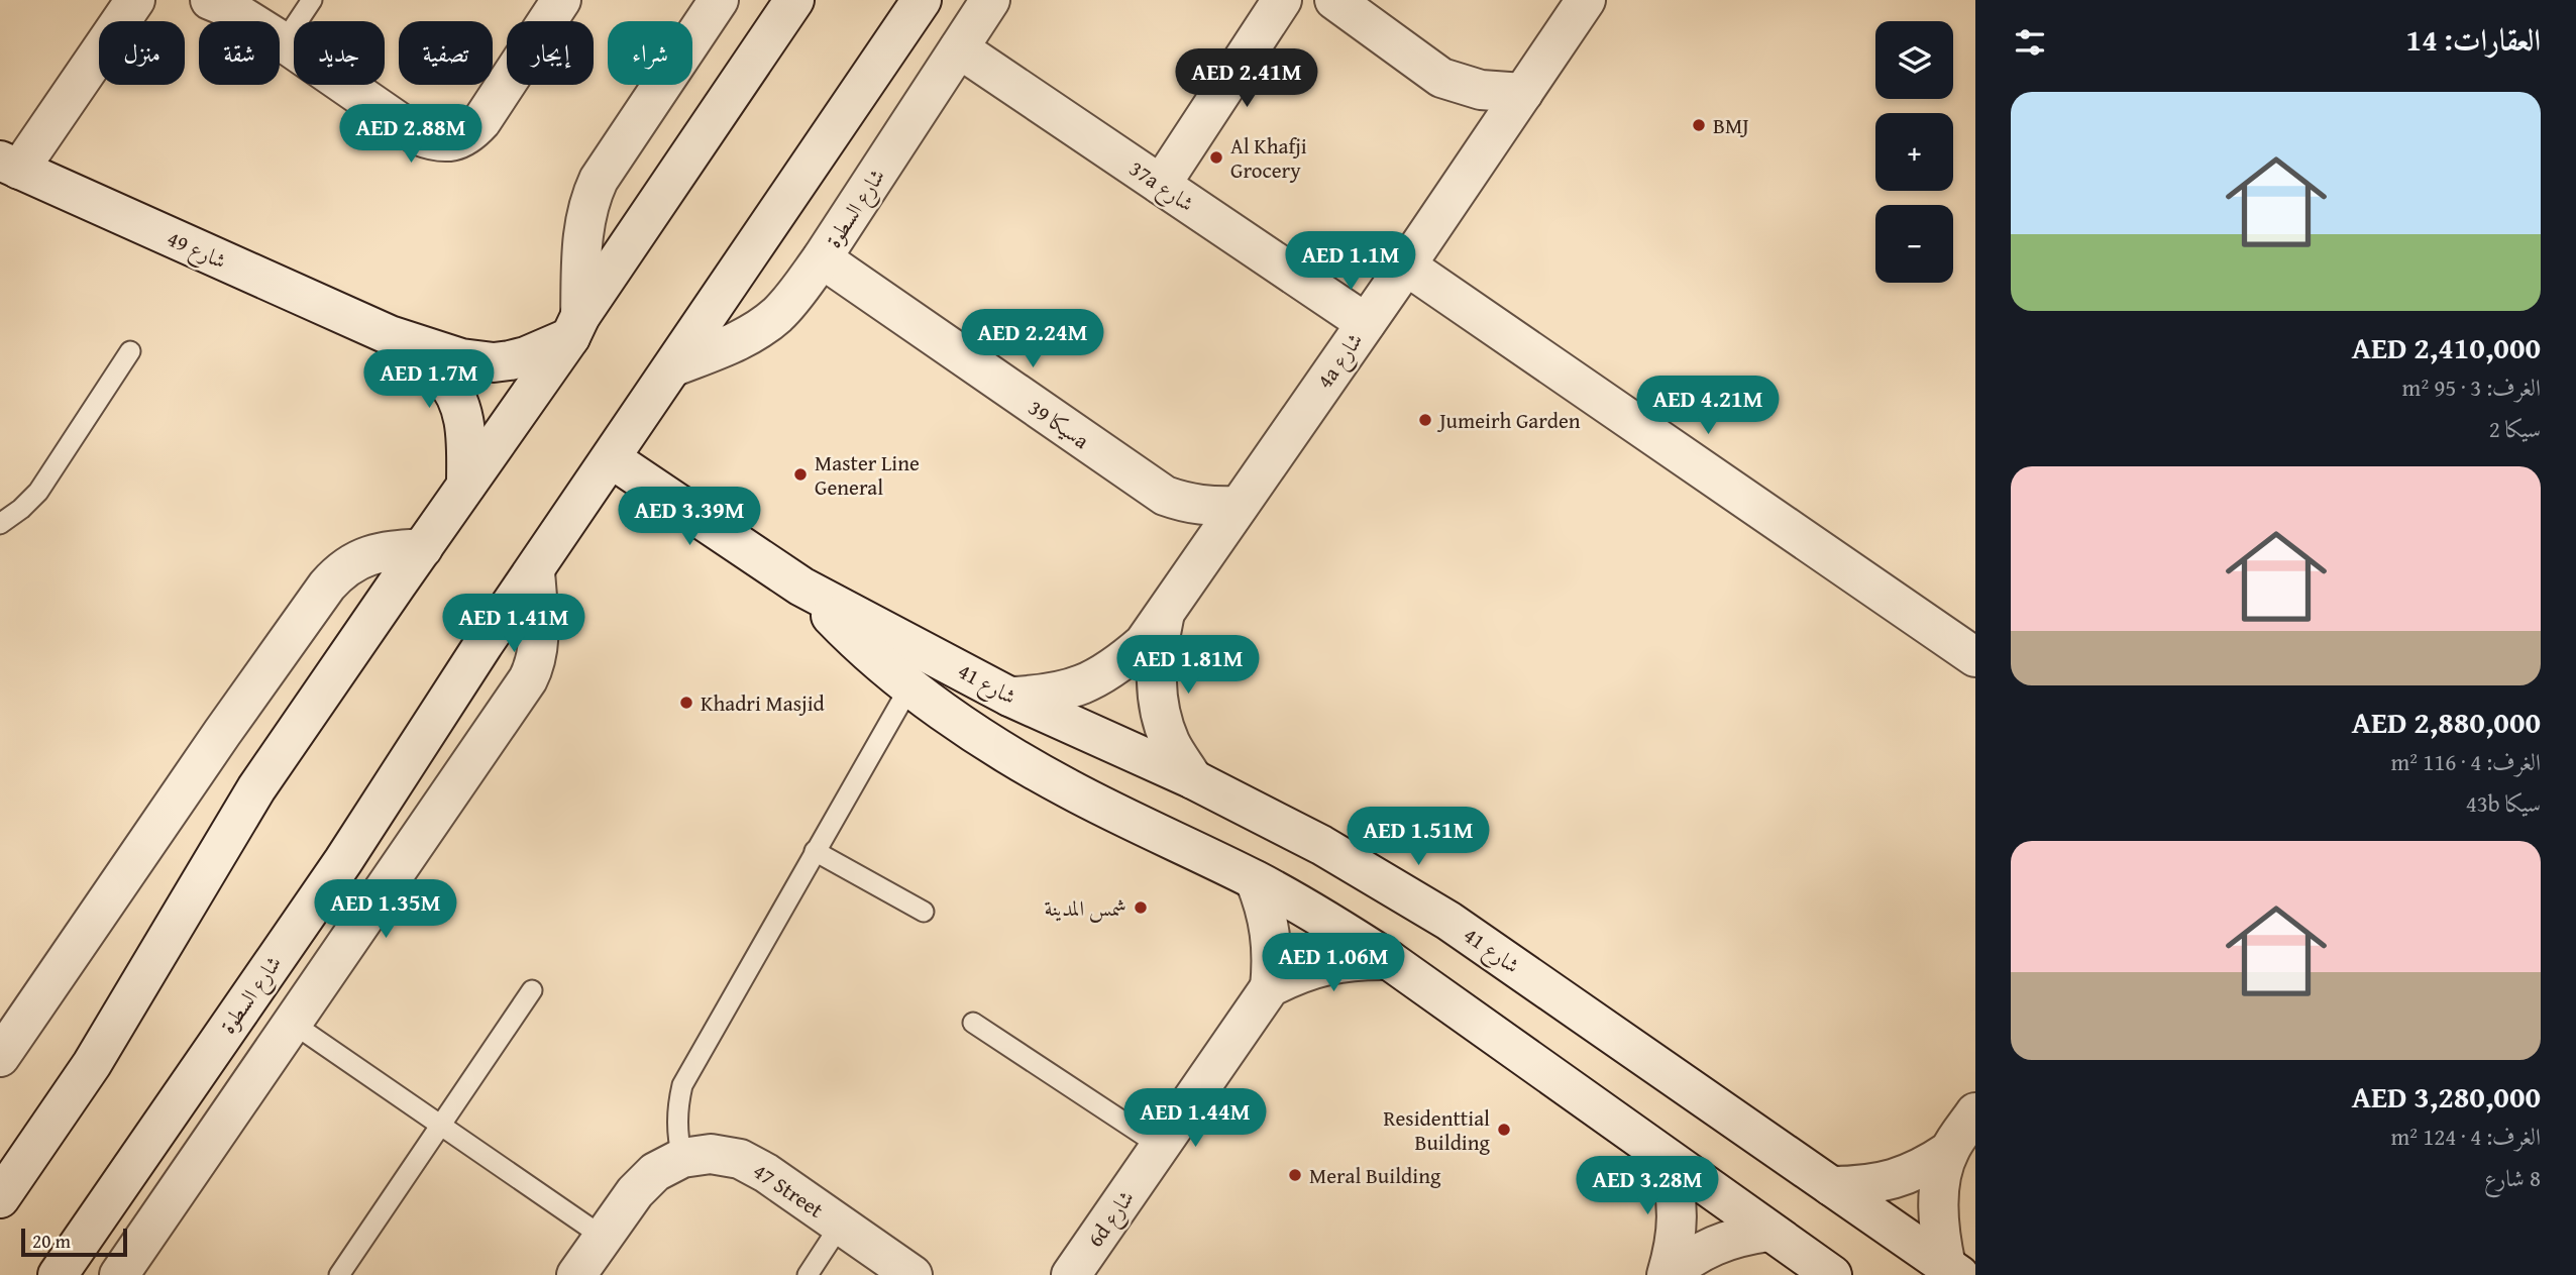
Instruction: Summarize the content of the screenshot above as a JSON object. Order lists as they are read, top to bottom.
{
  "streets": {
    "street": [
      "37a شارع",
      "شارع السطوة",
      "شارع 49",
      "4a شارع",
      "سيكا 39a",
      "شارع 41",
      "47 Street",
      "6d شارع"
    ]
  },
  "crossings": [
    ["37a شارع", "شارع السطوة"],
    ["37a شارع", "4a شارع"],
    ["شارع السطوة", "سيكا 39a"],
    ["شارع السطوة", "شارع 41"],
    ["4a شارع", "سيكا 39a"],
    ["4a شارع", "شارع 41"],
    ["شارع 41", "6d شارع"]
  ],
  "places": [
    "BMJ",
    "Al Khafji Grocery",
    "Jumeirh Garden",
    "Master Line General",
    "Khadri Masjid",
    "شمس المدينة",
    "Residenttial Building",
    "Meral Building"
  ],
  "scale_bar": "20 m",
  "page": {
    "heading": "العقارات: 14",
    "map_buttons": ["+", "−"],
    "chip": [
      "شراء",
      "إيجار",
      "تصفية",
      "جديد",
      "شقة",
      "منزل"
    ],
    "price": [
      "AED 2.41M",
      "AED 2.88M",
      "AED 1.1M",
      "AED 2.24M",
      "AED 1.7M",
      "AED 4.21M",
      "AED 3.39M",
      "AED 1.41M",
      "AED 1.81M",
      "AED 1.51M",
      "AED 1.35M",
      "AED 1.06M",
      "AED 1.44M",
      "AED 3.28M"
    ],
    "list": [
      {
        "name": "AED 2,410,000",
        "note": "الغرف: 3 · 95 m² · سيكا 2"
      },
      {
        "name": "AED 2,880,000",
        "note": "الغرف: 4 · 116 m² · سيكا 43b"
      },
      {
        "name": "AED 3,280,000",
        "note": "الغرف: 4 · 124 m² · 8 شارع"
      }
    ],
    "scale": "20 m"
  }
}
